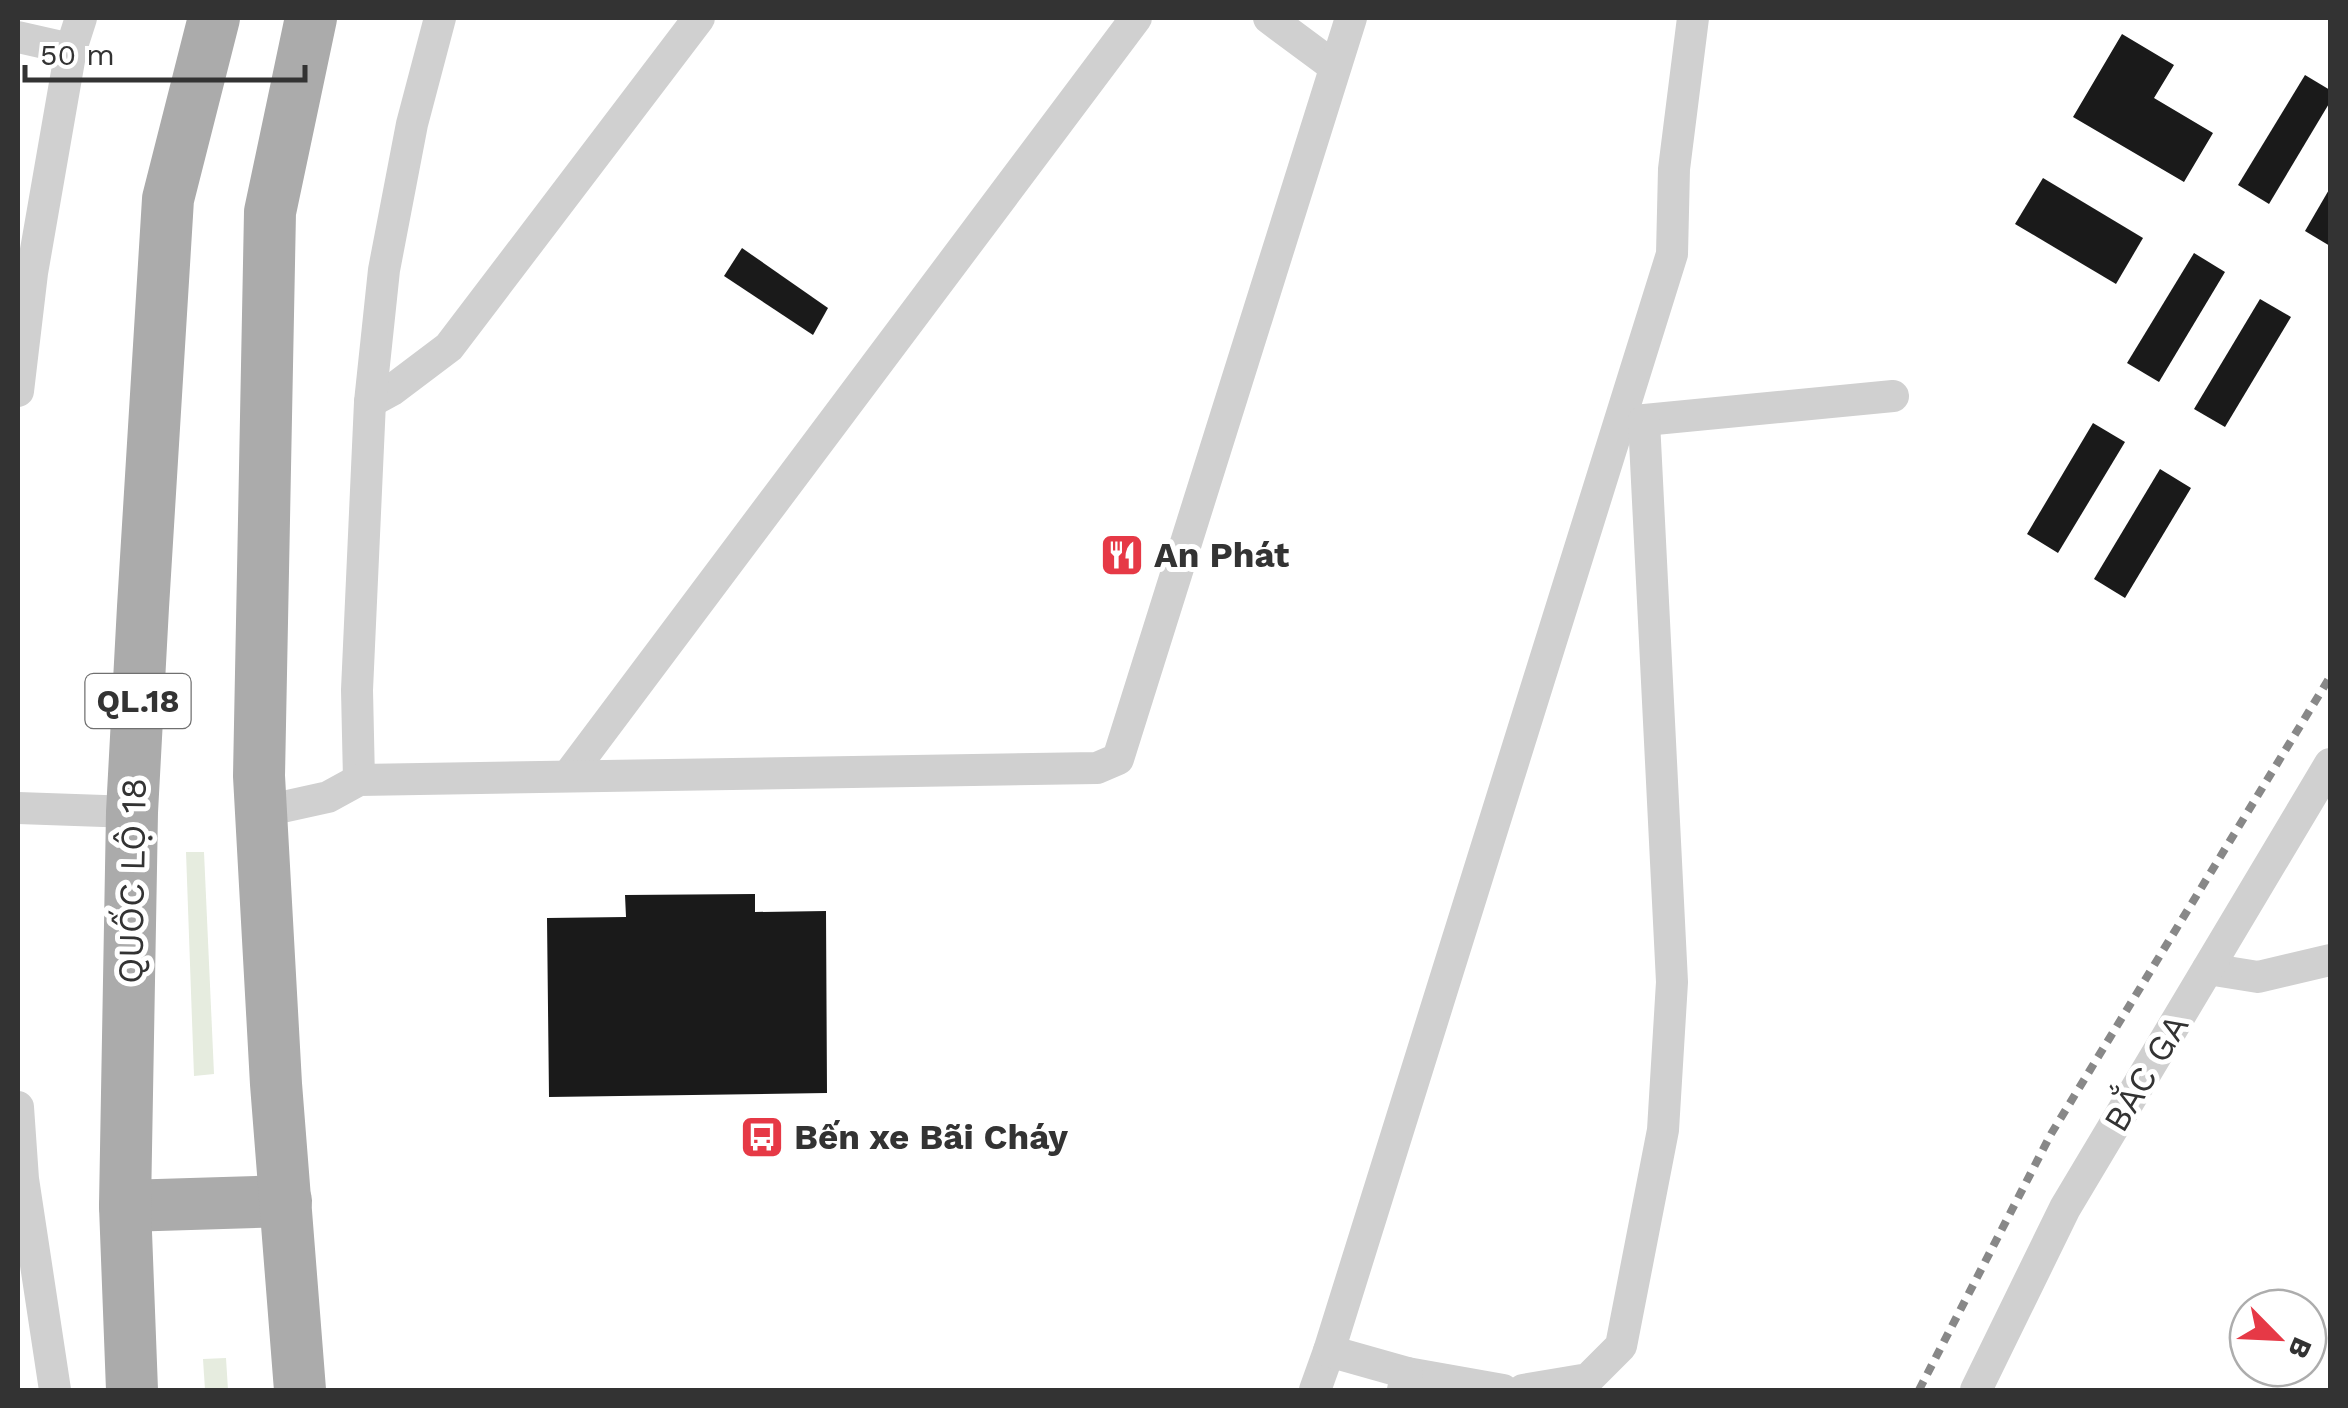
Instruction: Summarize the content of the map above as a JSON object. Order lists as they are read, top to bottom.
{
  "streets": {
    "main road": ["QL.18", "QUỐC LỘ 18"],
    "street": ["BẮC GA"]
  },
  "places": {
    "restaurant": ["An Phát"],
    "bus stop": ["Bến xe Bãi Cháy"]
  },
  "scale_bar": "50 m",
  "north": "bottom right"
}
